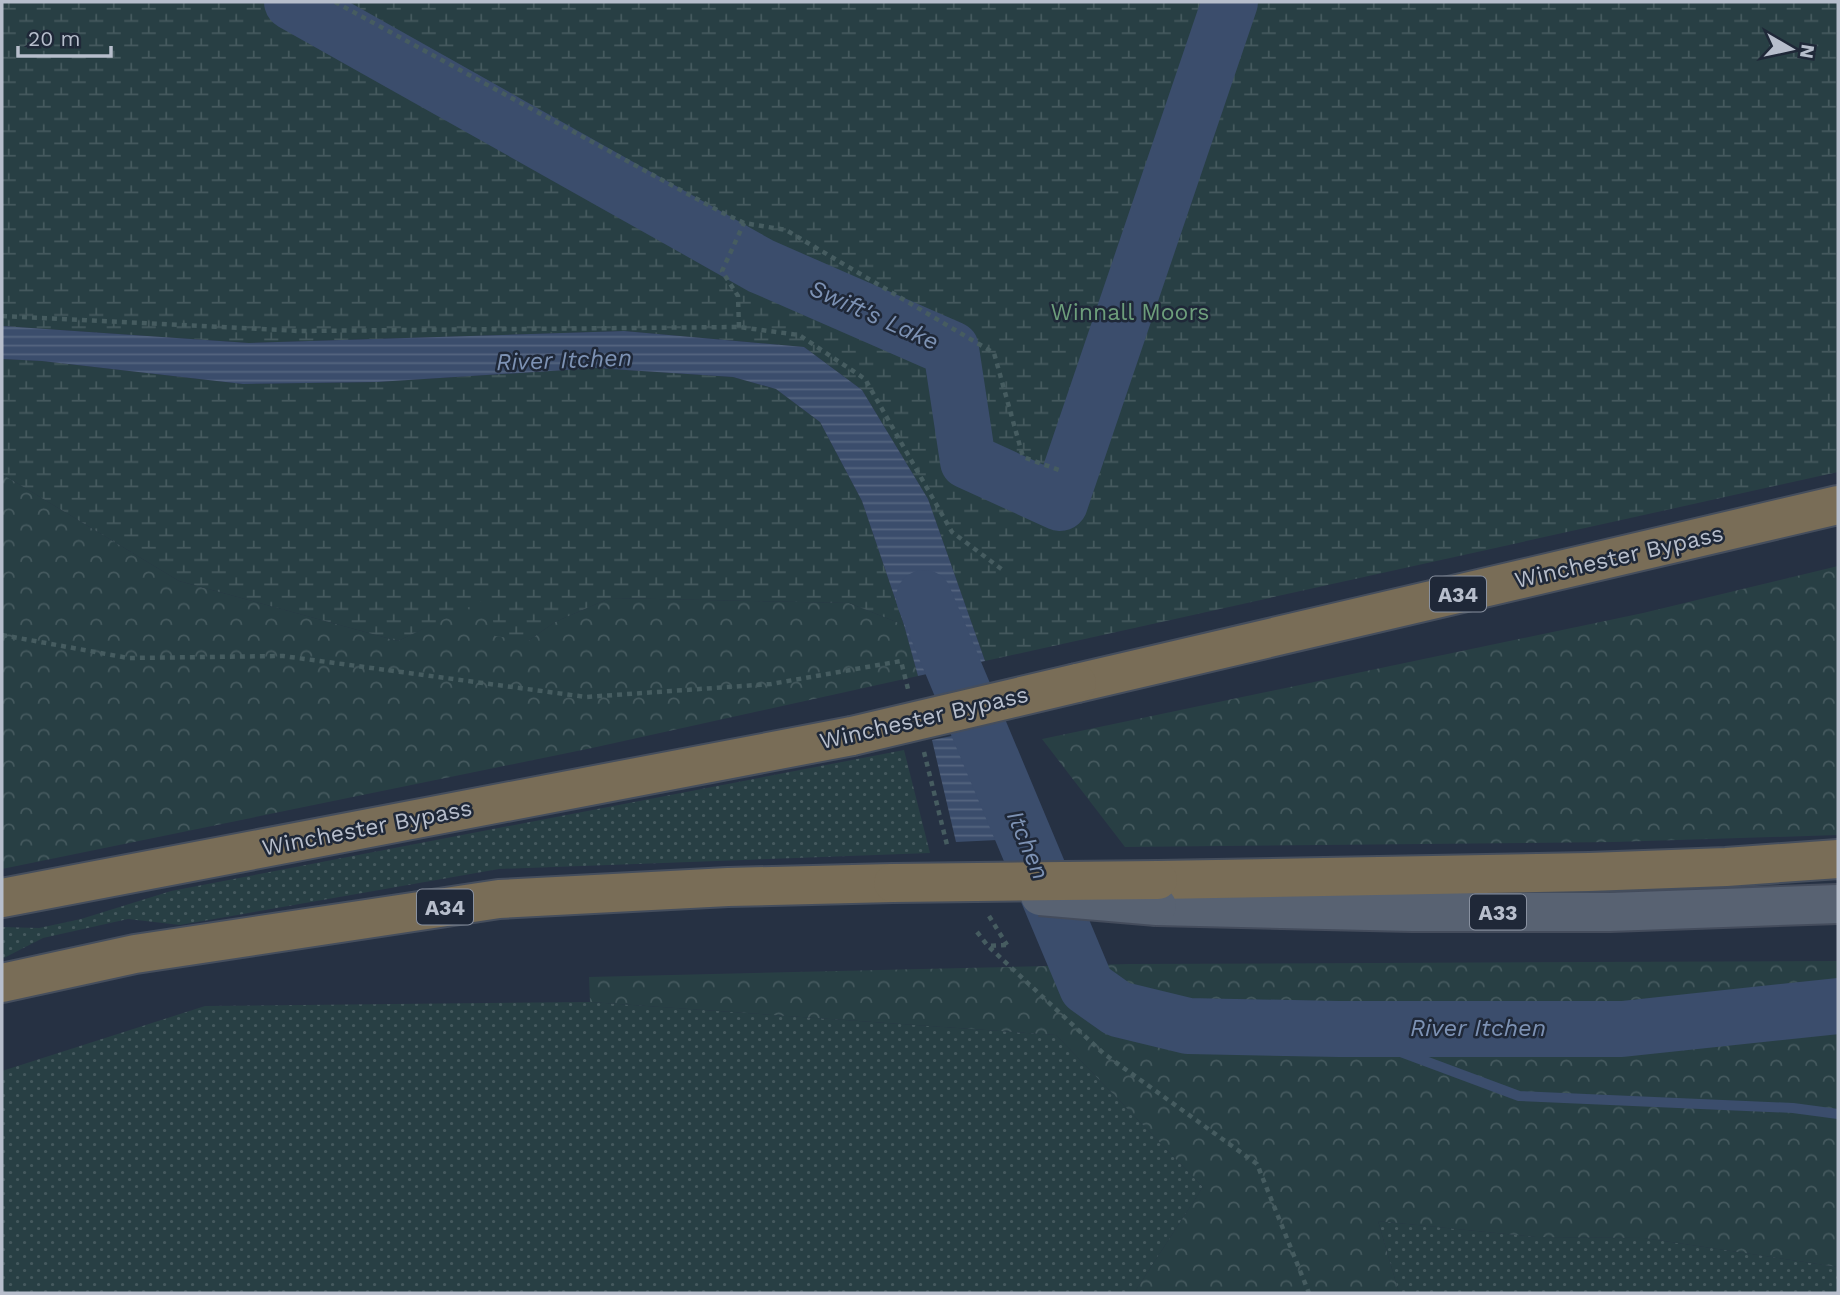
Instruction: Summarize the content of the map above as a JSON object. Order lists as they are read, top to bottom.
{
  "streets": {
    "highway": ["Winchester Bypass", "A34"],
    "main road": ["A33"]
  },
  "crossings": [
    ["A34", "A33"]
  ],
  "water": ["Swift's Lake", "River Itchen", "Itchen"],
  "parks": ["Winnall Moors"],
  "scale_bar": "20 m",
  "north": "right"
}
